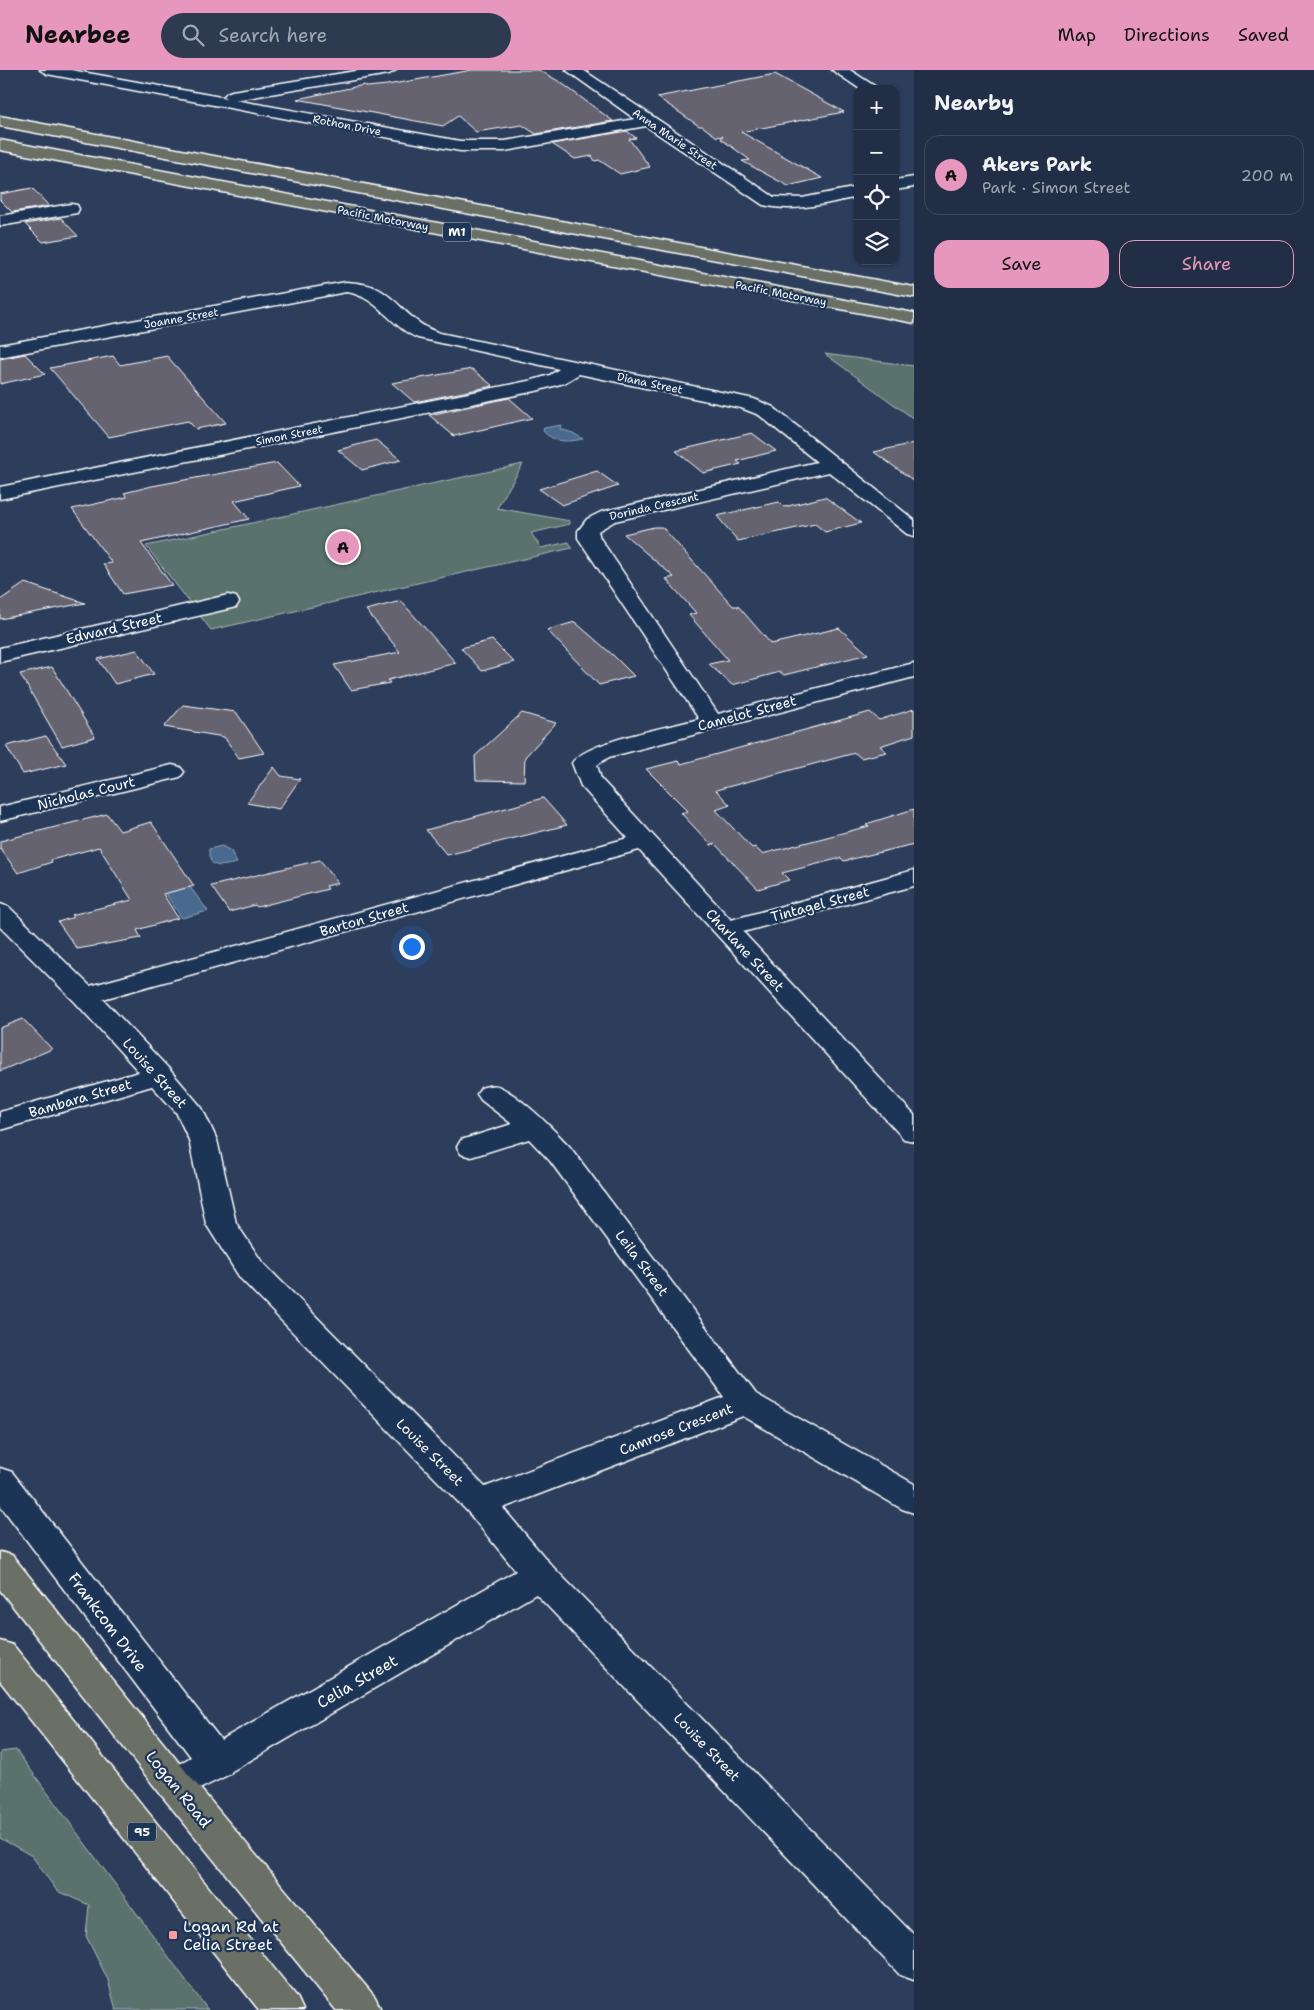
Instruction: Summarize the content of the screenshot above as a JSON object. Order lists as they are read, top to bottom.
{
  "streets": {
    "main road": [
      "Pacific Motorway",
      "M1",
      "Logan Road",
      "95"
    ],
    "street": [
      "Rothon Drive",
      "Anna Marie Street",
      "Joanne Street",
      "Diana Street",
      "Simon Street",
      "Dorinda Crescent",
      "Edward Street",
      "Camelot Street",
      "Nicholas Court",
      "Tintagel Street",
      "Barton Street",
      "Charlane Street",
      "Louise Street",
      "Bambara Street",
      "Leila Street",
      "Camrose Crescent",
      "Frankcom Drive",
      "Celia Street"
    ]
  },
  "crossings": [
    ["Rothon Drive", "Anna Marie Street"],
    ["Joanne Street", "Diana Street"],
    ["Diana Street", "Simon Street"],
    ["Diana Street", "Dorinda Crescent"],
    ["Dorinda Crescent", "Camelot Street"],
    ["Camelot Street", "Charlane Street"],
    ["Tintagel Street", "Charlane Street"],
    ["Barton Street", "Charlane Street"],
    ["Barton Street", "Louise Street"],
    ["Louise Street", "Bambara Street"],
    ["Louise Street", "Camrose Crescent"],
    ["Louise Street", "Celia Street"],
    ["Leila Street", "Camrose Crescent"],
    ["Frankcom Drive", "Celia Street"],
    ["Celia Street", "Logan Road"]
  ],
  "places": {
    "transit": ["Logan Rd at Celia Street"]
  },
  "page": {
    "header": "Nearbee",
    "search": "Search here",
    "nav": ["Map", "Directions", "Saved"],
    "heading": "Nearby",
    "map_buttons": ["+", "−"],
    "list": [
      {
        "mark": "A",
        "name": "Akers Park",
        "note": "Park · Simon Street",
        "value": "200 m"
      }
    ],
    "buttons": ["Save", "Share"],
    "pins": "A"
  }
}
